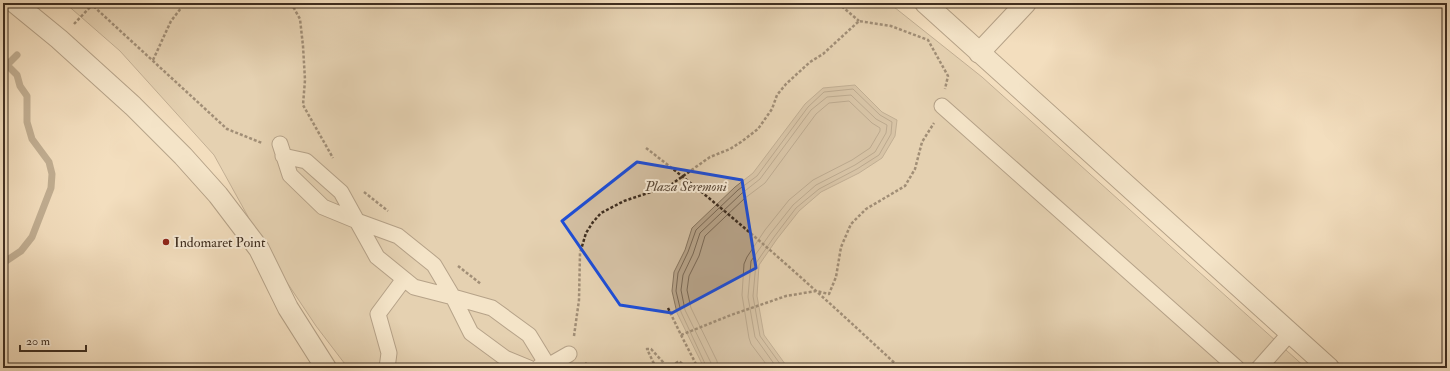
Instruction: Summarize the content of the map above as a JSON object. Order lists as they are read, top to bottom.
{
  "parks": ["Plaza Seremoni"],
  "places": ["Indomaret Point"],
  "scale_bar": "20 m"
}
